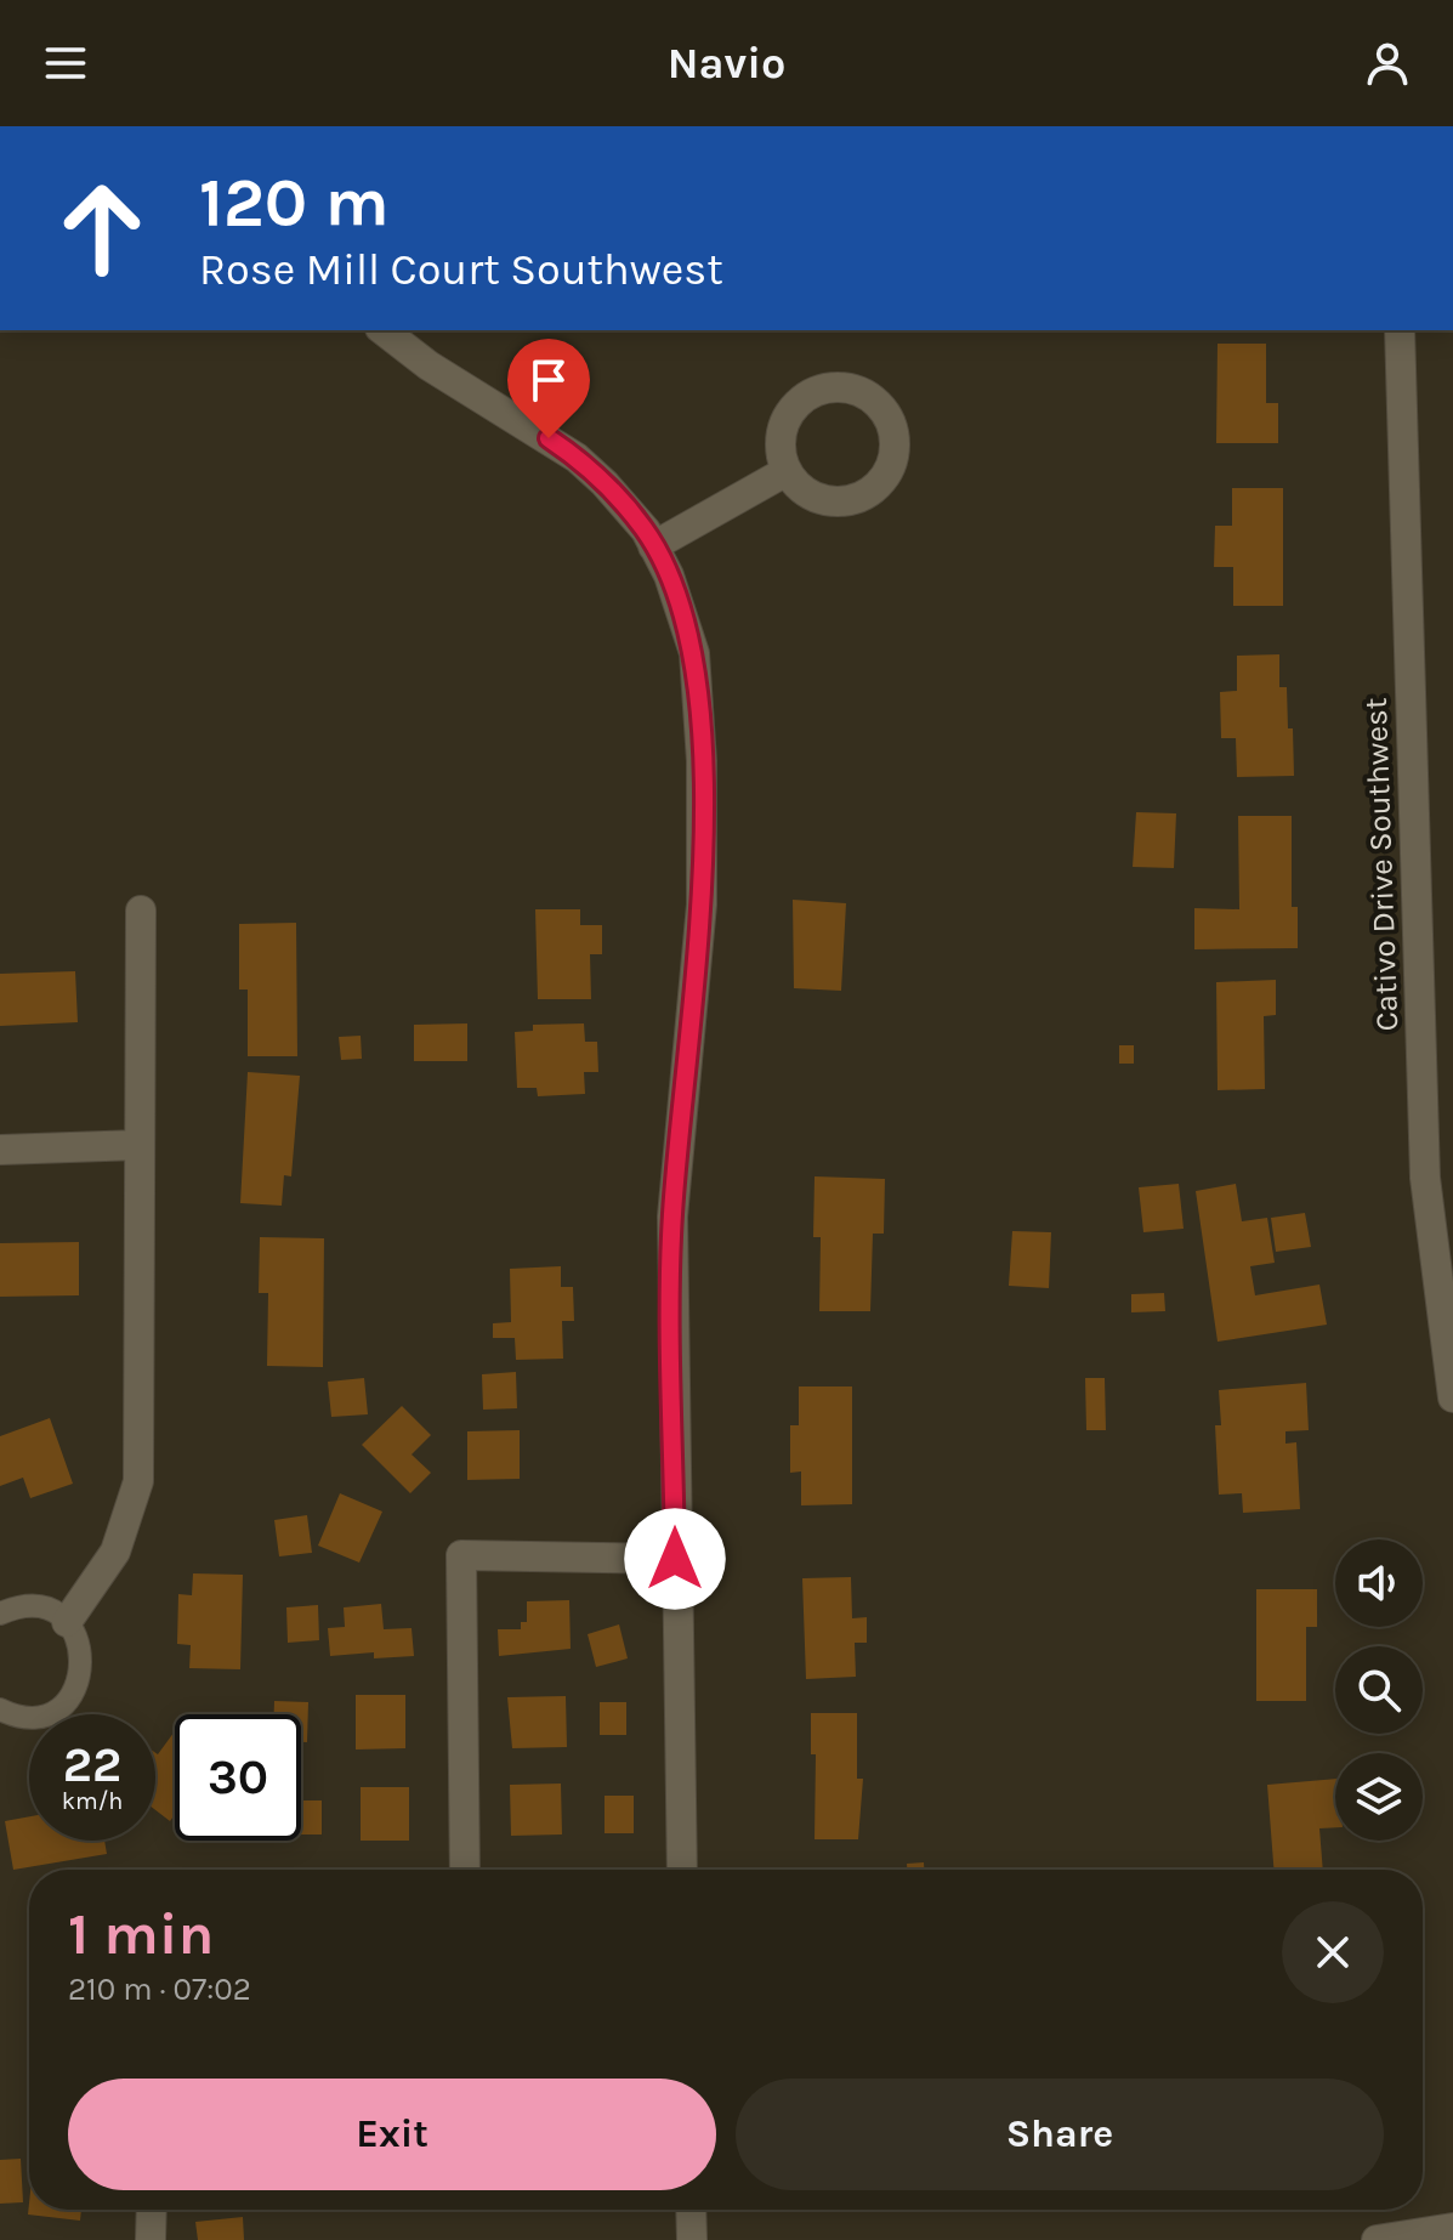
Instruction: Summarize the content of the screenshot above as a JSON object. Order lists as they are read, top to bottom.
{
  "streets": {
    "street": ["Cativo Drive Southwest"]
  },
  "page": {
    "header": "Navio",
    "turn": ["120 m", "Rose Mill Court Southwest"],
    "speed": "22 km/h",
    "limit": "30",
    "heading": ["1 min", "210 m · 07:02"],
    "buttons": ["Exit", "Share"]
  }
}
